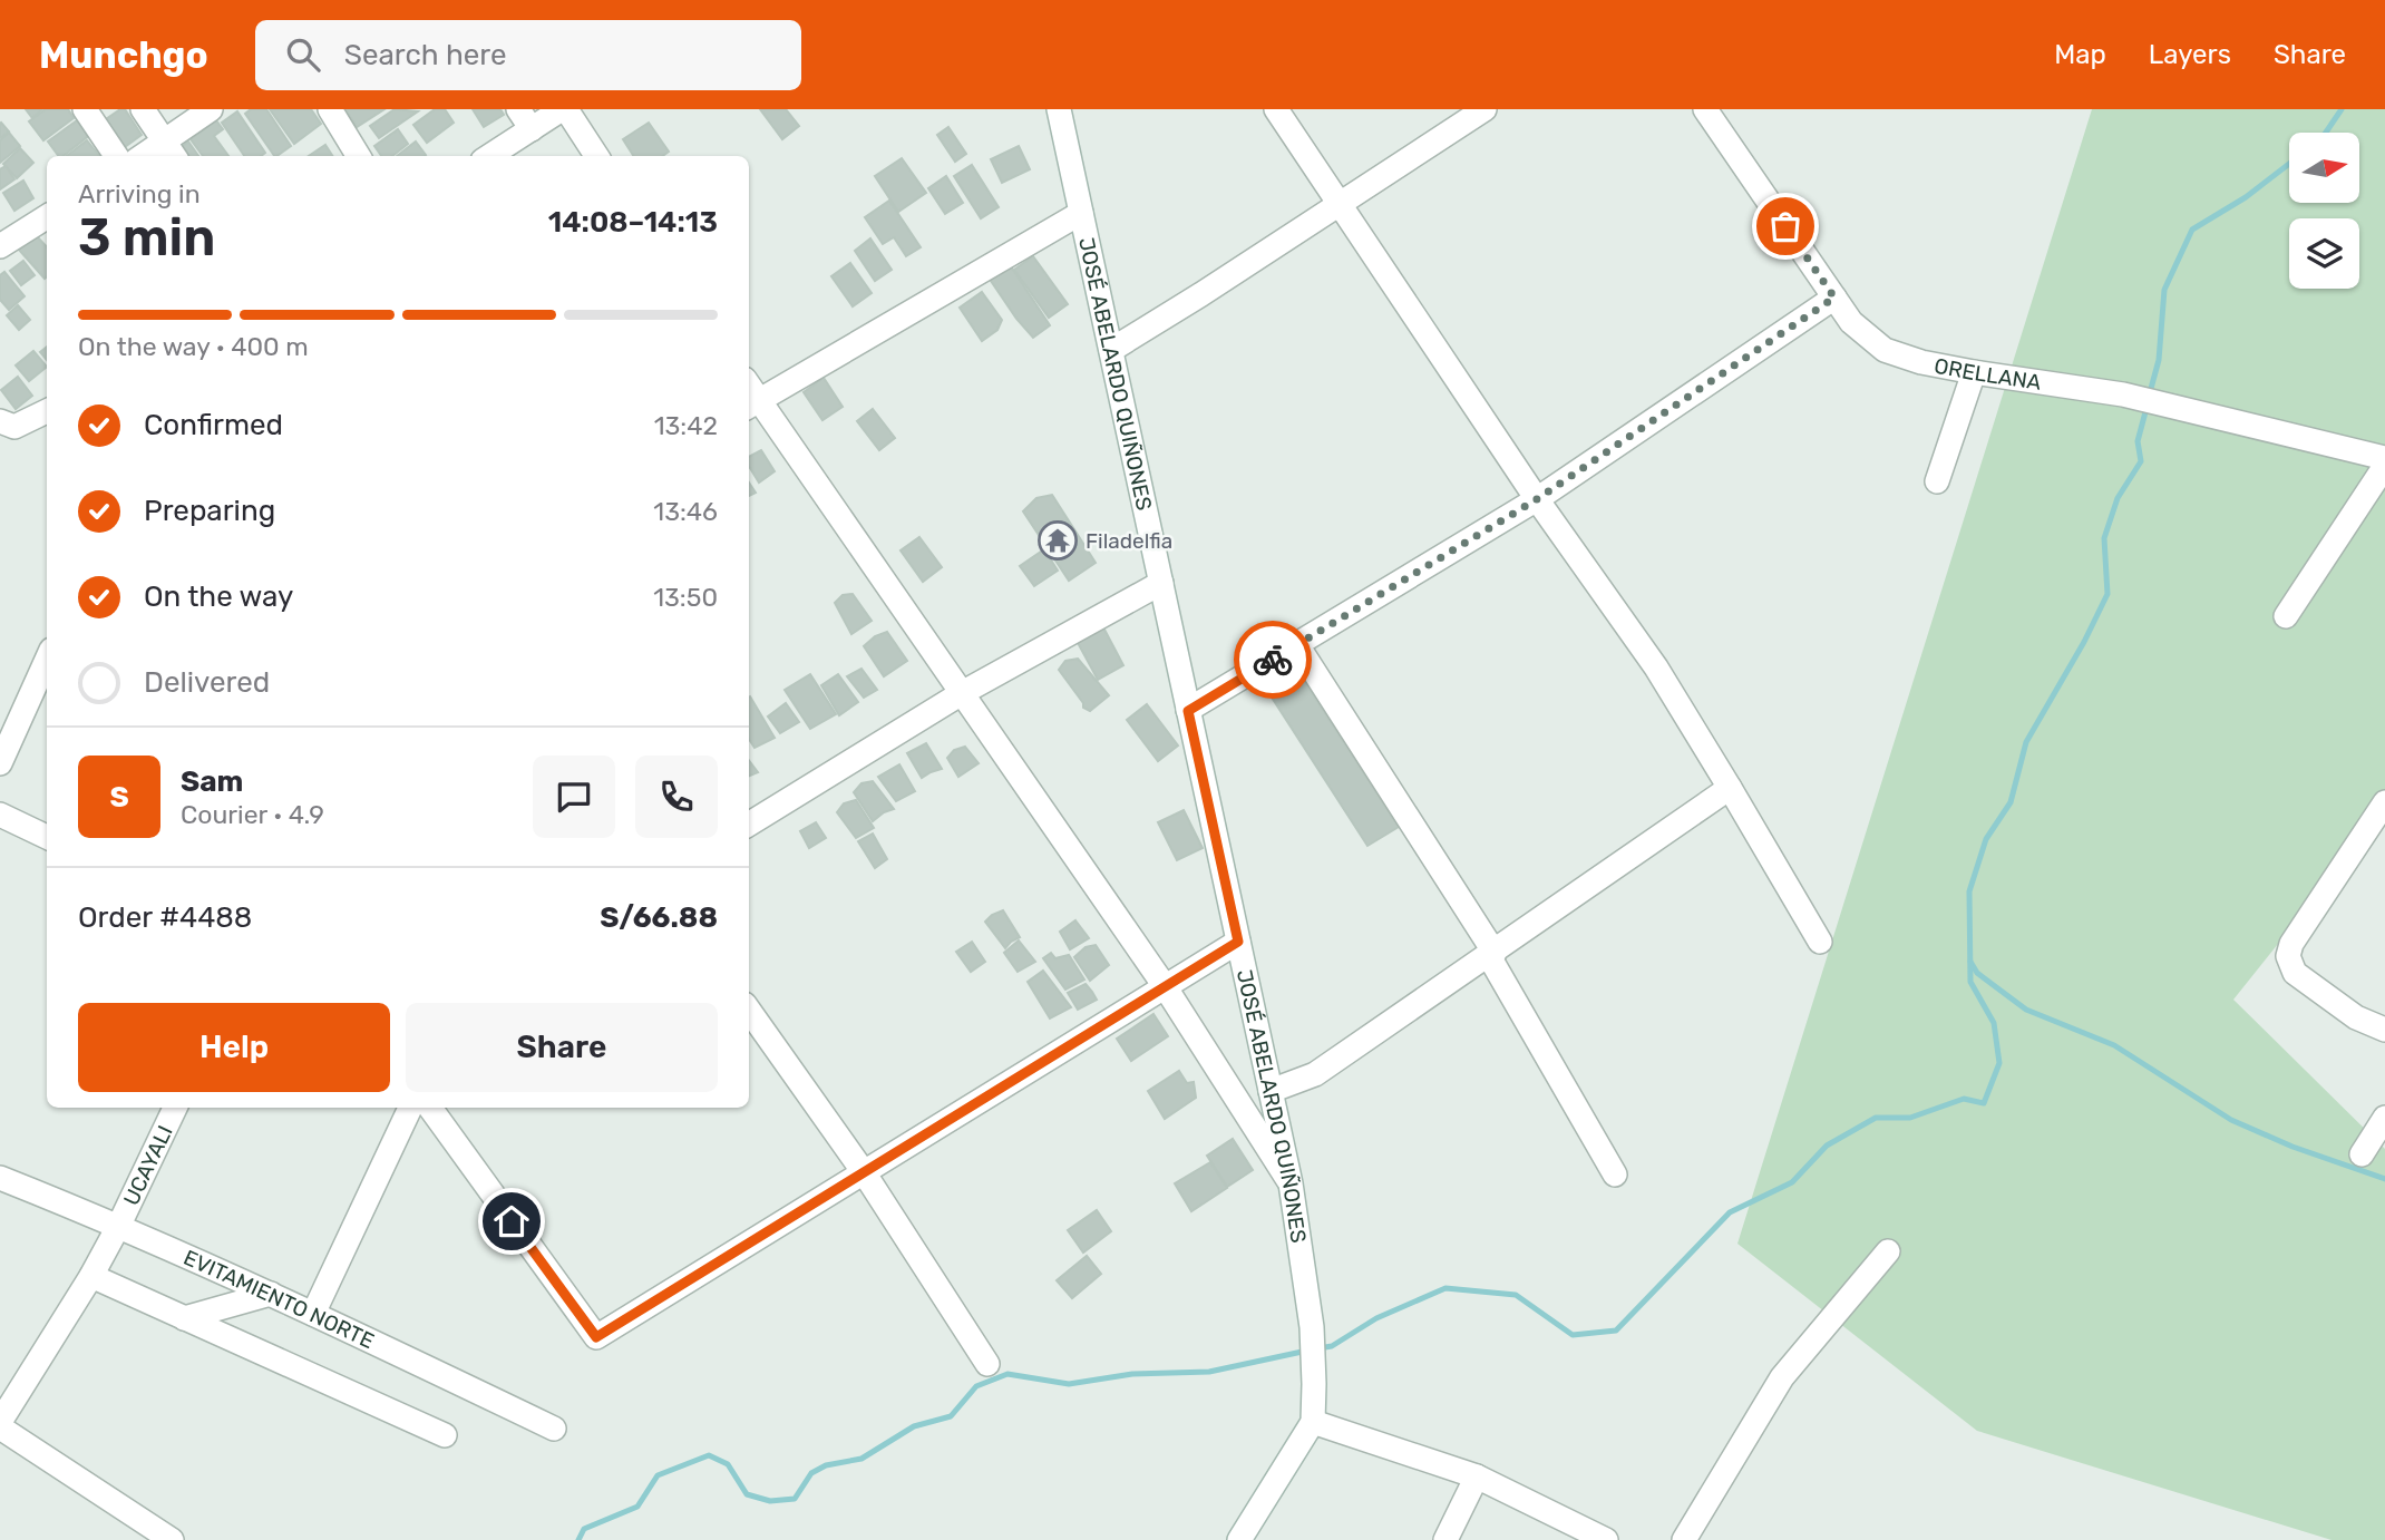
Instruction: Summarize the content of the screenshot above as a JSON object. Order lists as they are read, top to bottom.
{
  "streets": {
    "street": [
      "ORELLANA",
      "JOSÉ ABELARDO QUIÑONES",
      "UCAYALI",
      "EVITAMIENTO NORTE"
    ]
  },
  "crossings": [
    ["UCAYALI", "EVITAMIENTO NORTE"]
  ],
  "places": {
    "temple": ["Filadelfia"]
  },
  "north": "right",
  "page": {
    "header": "Munchgo",
    "search": "Search here",
    "nav": ["Map", "Layers", "Share"],
    "heading": ["3 min", "Arriving in", "14:08–14:13"],
    "panel": [
      "Sam",
      "Courier · 4.9",
      "Order #4488",
      "S/66.88"
    ],
    "bar": "On the way · 400 m",
    "list": [
      ["Confirmed", "13:42"],
      ["Preparing", "13:46"],
      ["On the way", "13:50"],
      "Delivered"
    ],
    "round": "S",
    "buttons": ["Help", "Share"]
  }
}
